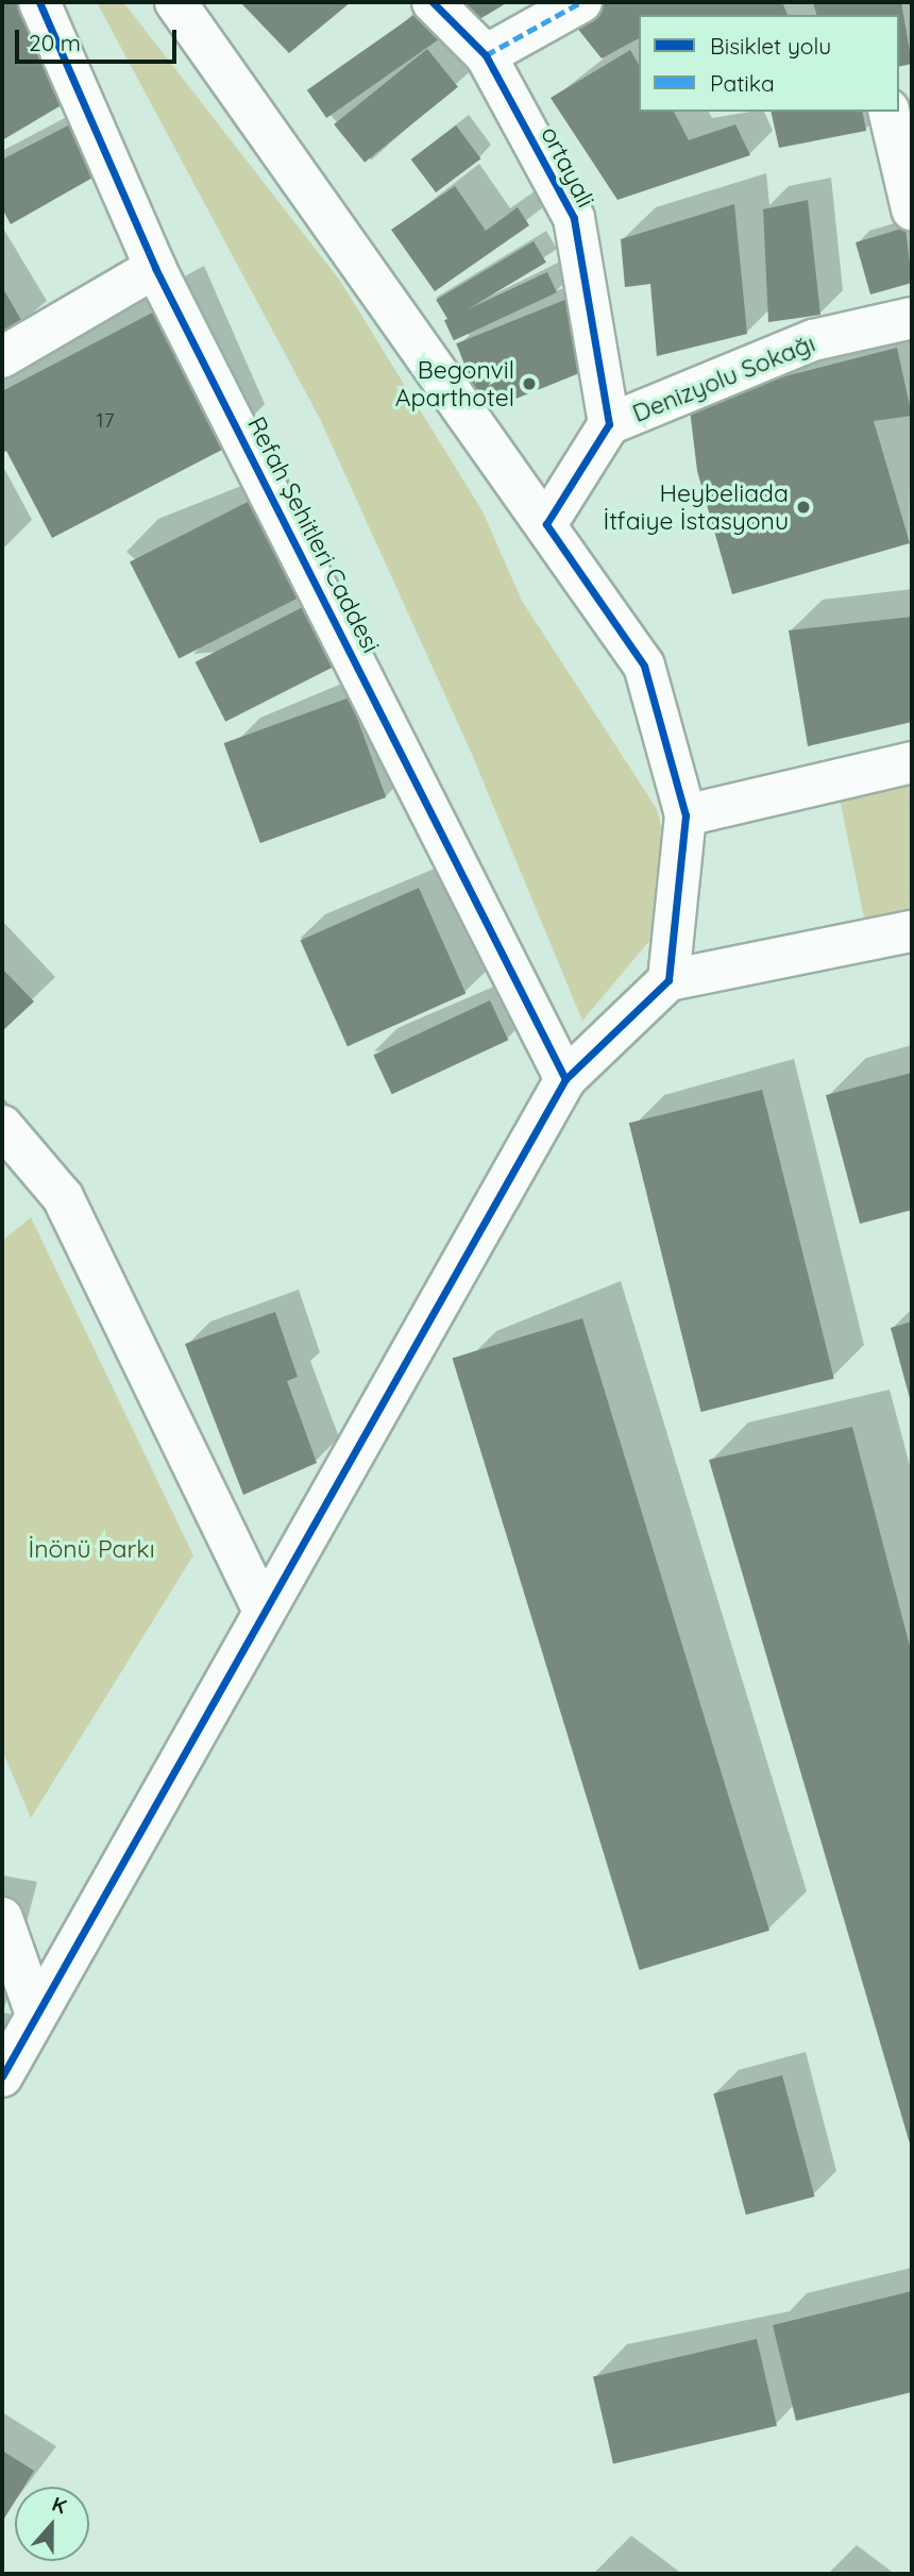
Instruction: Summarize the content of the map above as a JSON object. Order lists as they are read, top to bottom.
{
  "streets": {
    "street": ["ortayali", "Denizyolu Sokağı", "Refah Şehitleri Caddesi"]
  },
  "crossings": [
    ["ortayali", "Denizyolu Sokağı"]
  ],
  "parks": ["İnönü Parkı"],
  "places": ["Begonvil Aparthotel", "Heybeliada İtfaiye İstasyonu"],
  "house_numbers": ["17"],
  "legend": ["Bisiklet yolu", "Patika"],
  "scale_bar": "20 m",
  "north": "top"
}
